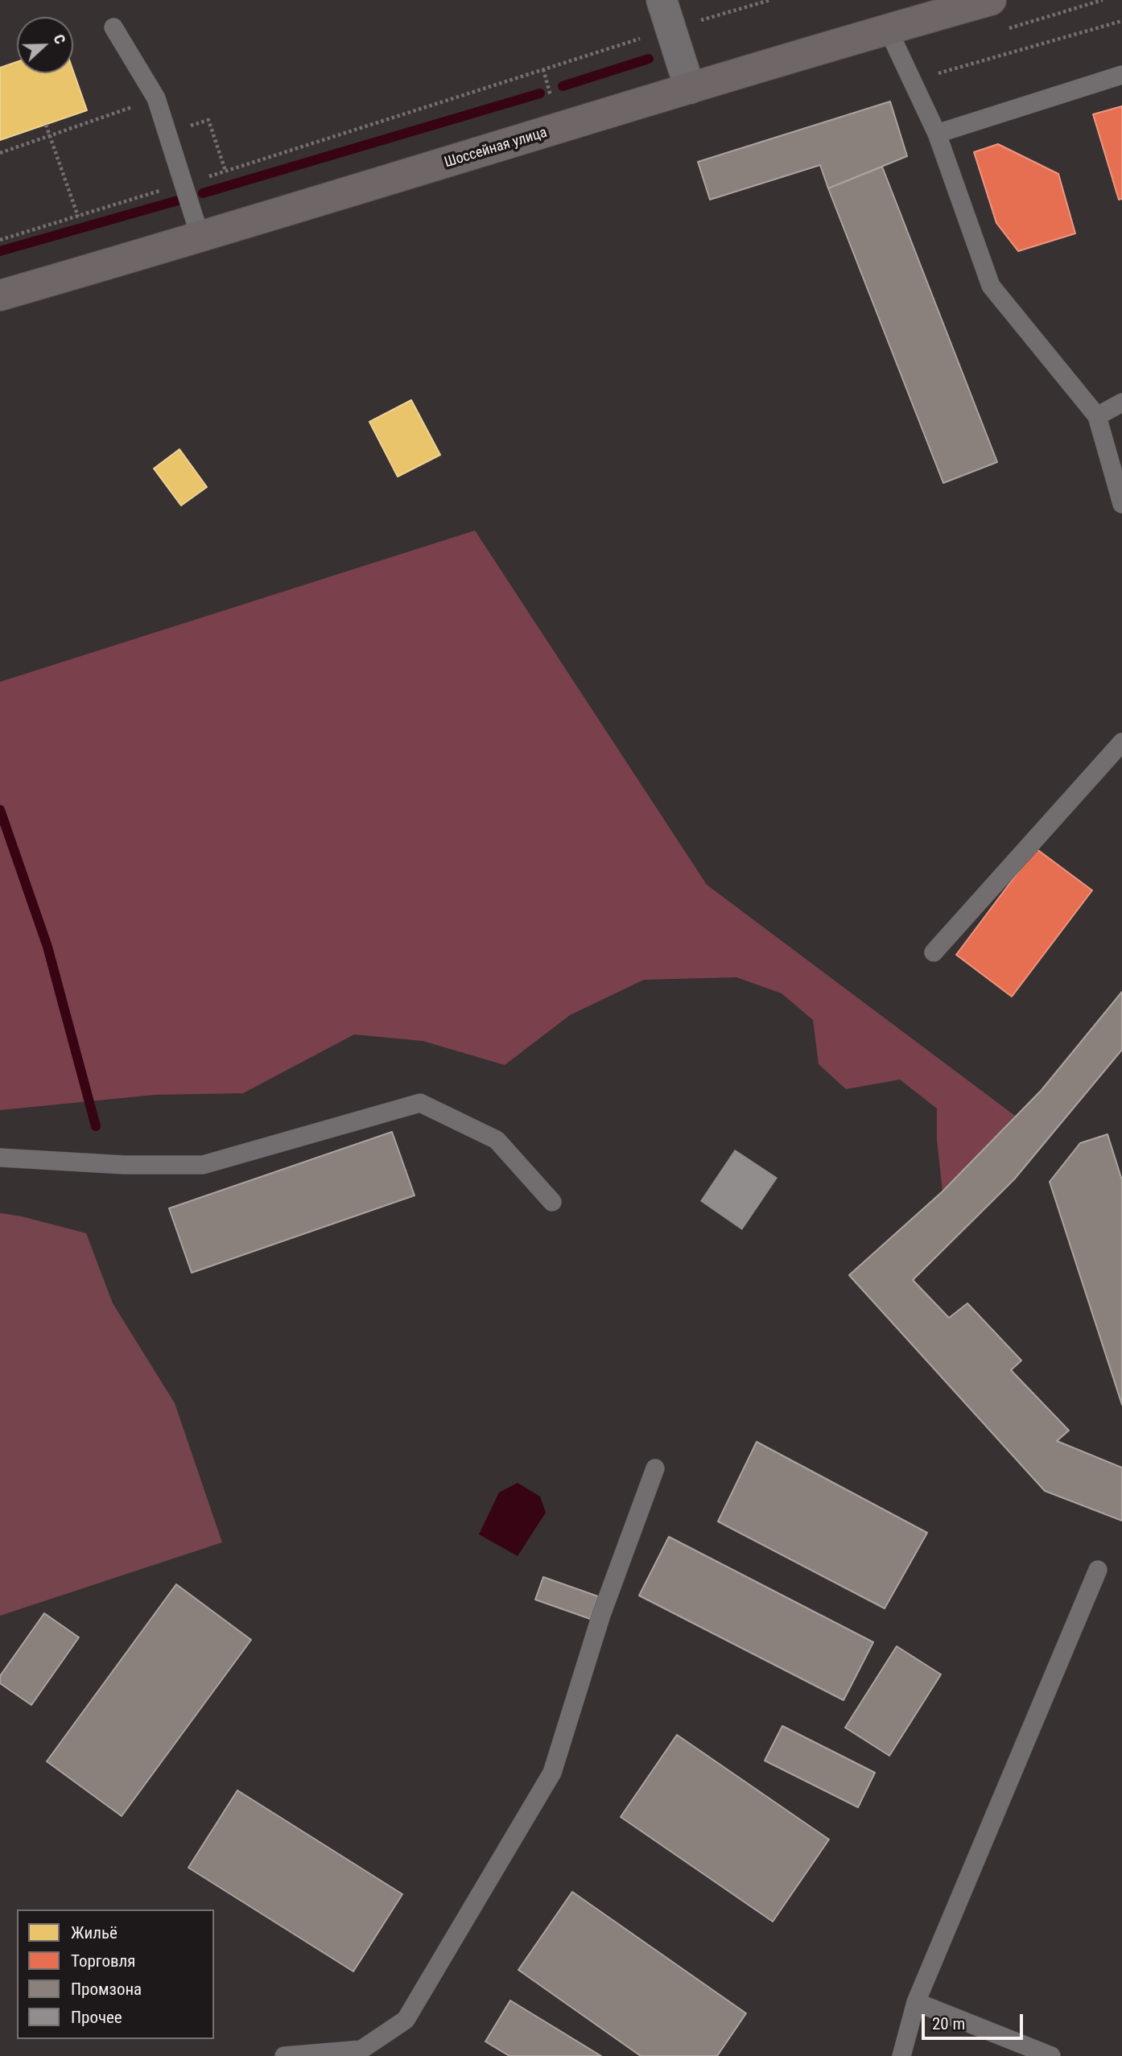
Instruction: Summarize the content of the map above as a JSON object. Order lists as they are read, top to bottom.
{
  "streets": {
    "main road": ["Шоссейная улица"]
  },
  "legend": [
    "Жильё",
    "Торговля",
    "Промзона",
    "Прочее"
  ],
  "scale_bar": "20 m",
  "north": "right"
}
